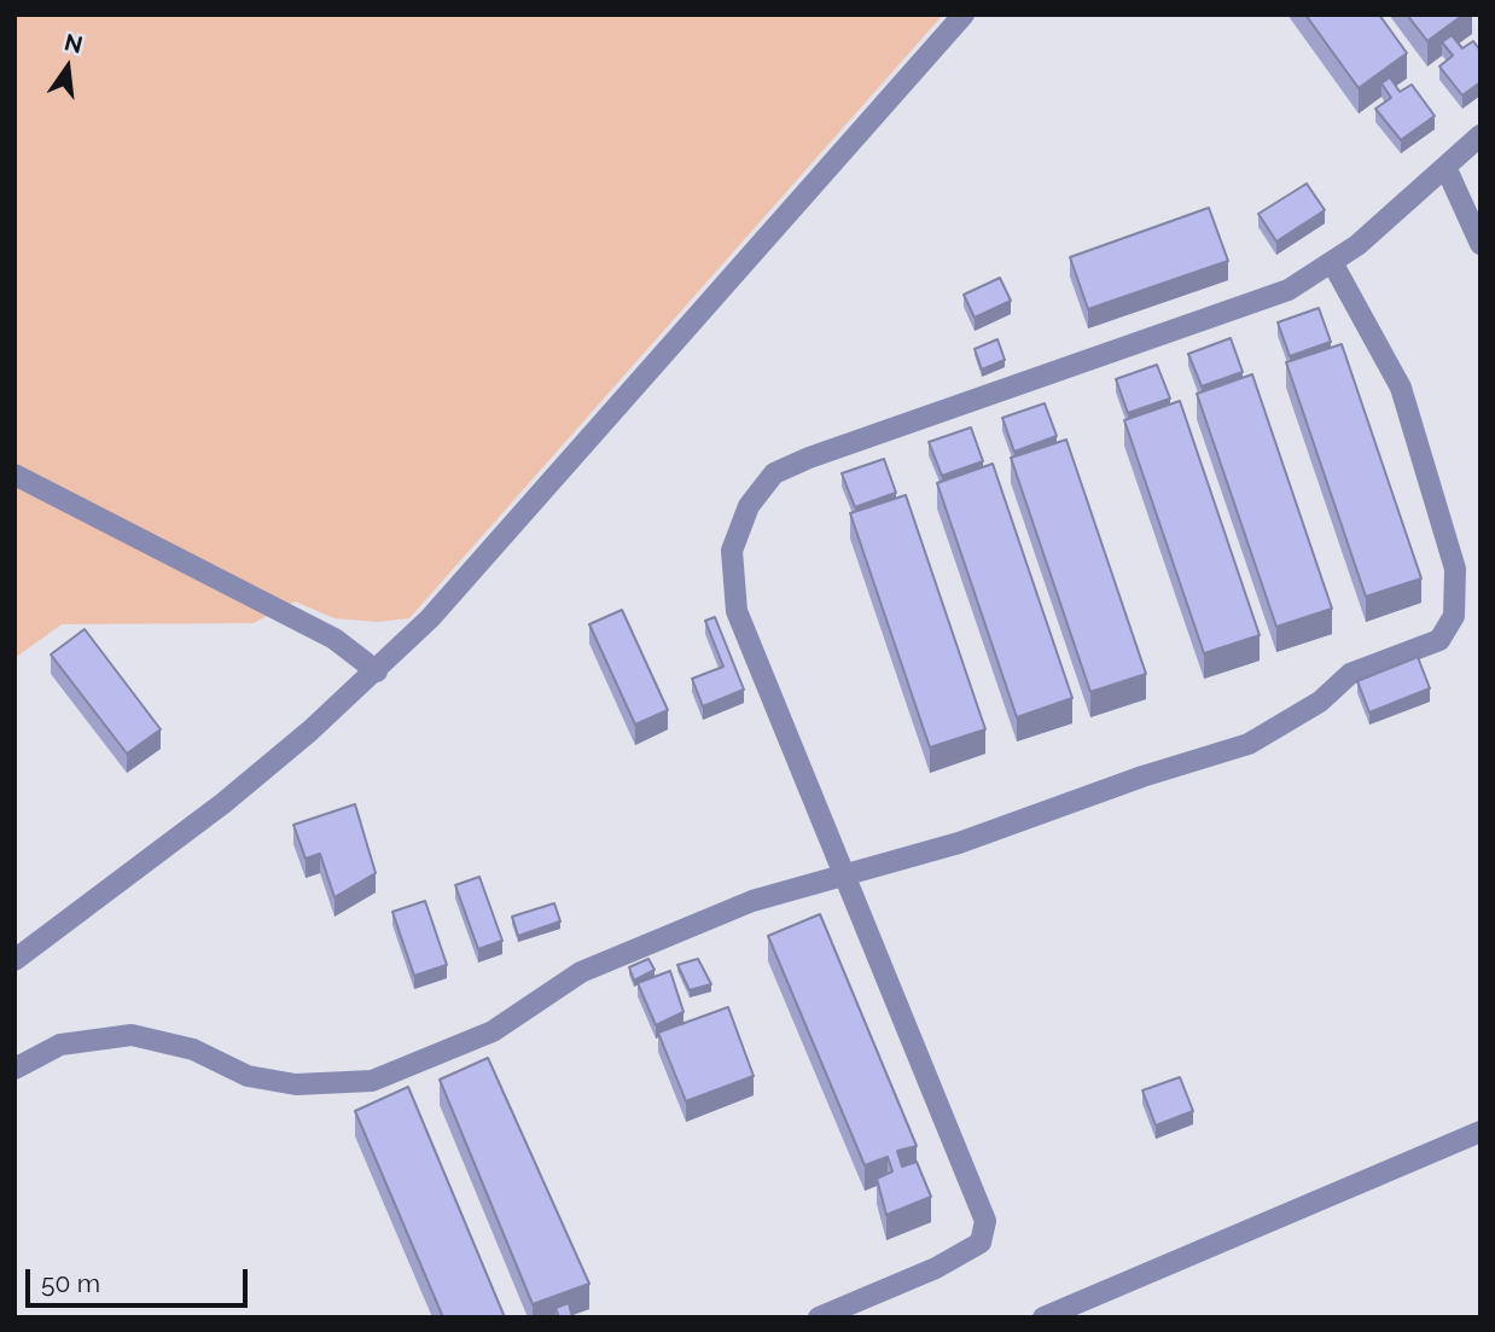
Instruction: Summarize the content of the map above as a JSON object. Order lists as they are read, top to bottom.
{
  "scale_bar": "50 m",
  "north": "top"
}
